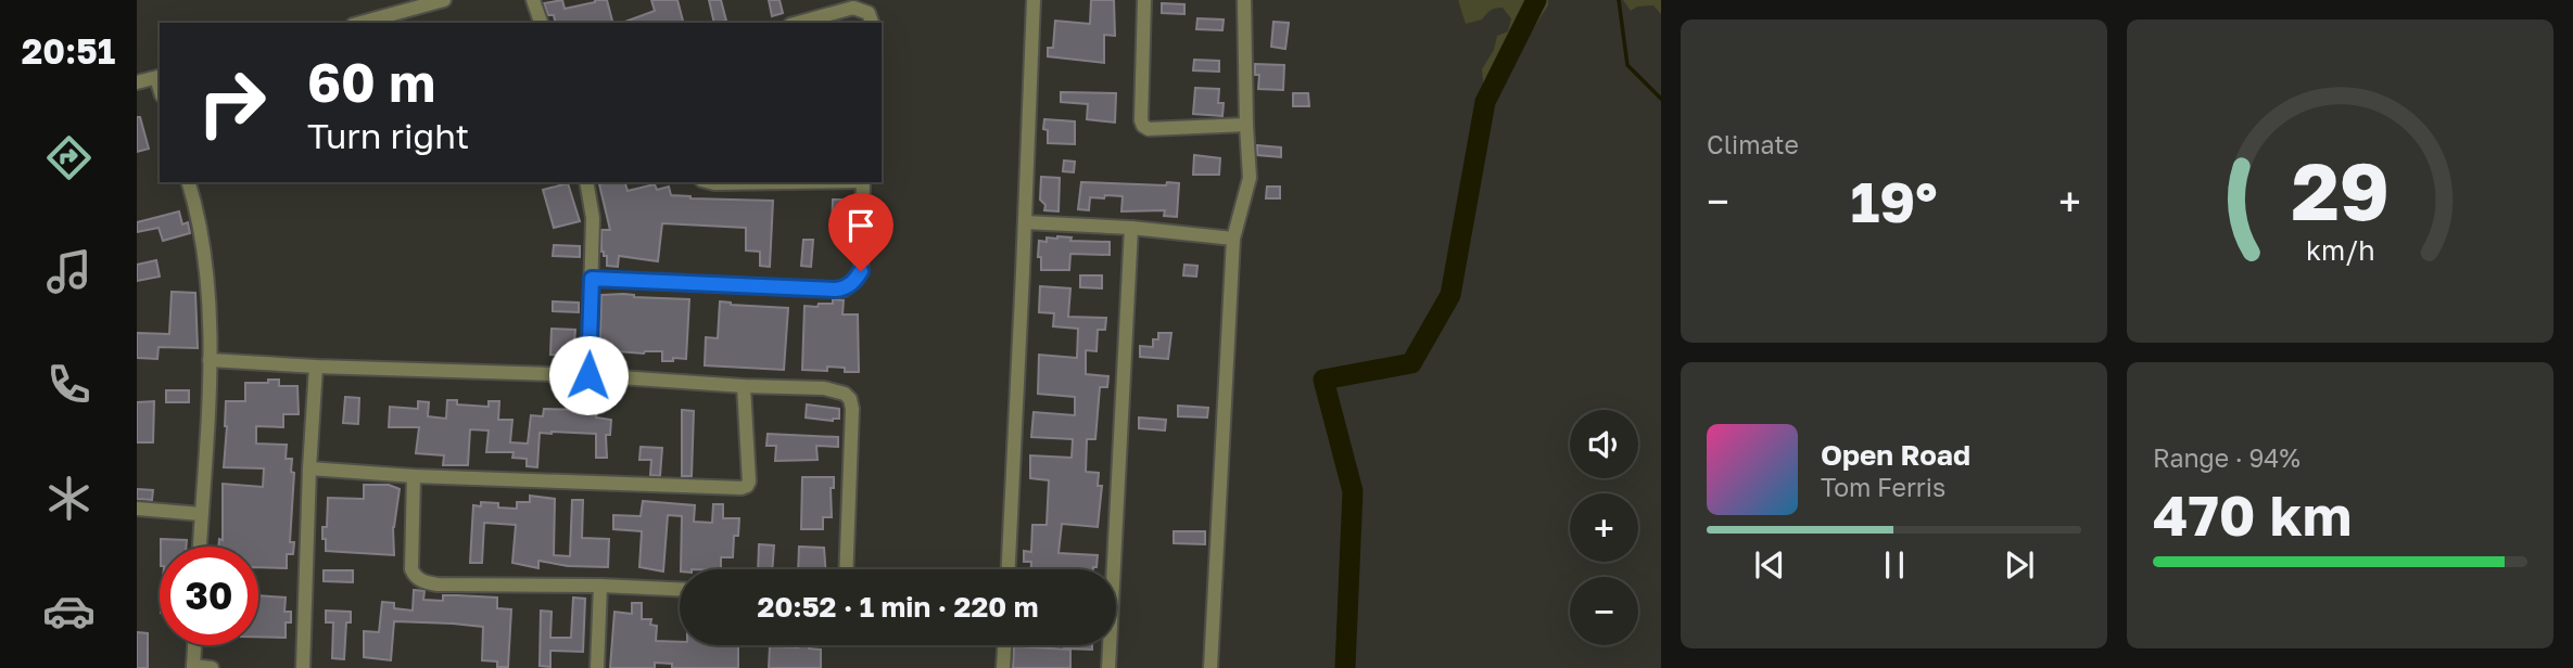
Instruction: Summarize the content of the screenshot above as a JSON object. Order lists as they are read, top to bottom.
{
  "page": {
    "tabs": "20:51",
    "tile": [
      "Climate",
      ["Range · 94%", "470 km"]
    ],
    "turn": ["60 m", "Turn right"],
    "heat": ["−", "19°", "+"],
    "map_buttons": ["+", "−"],
    "song": ["Open Road", "Tom Ferris"],
    "limit": "30",
    "trip": "20:52 · 1 min · 220 m",
    "gauge": ["29", "km/h"]
  }
}
